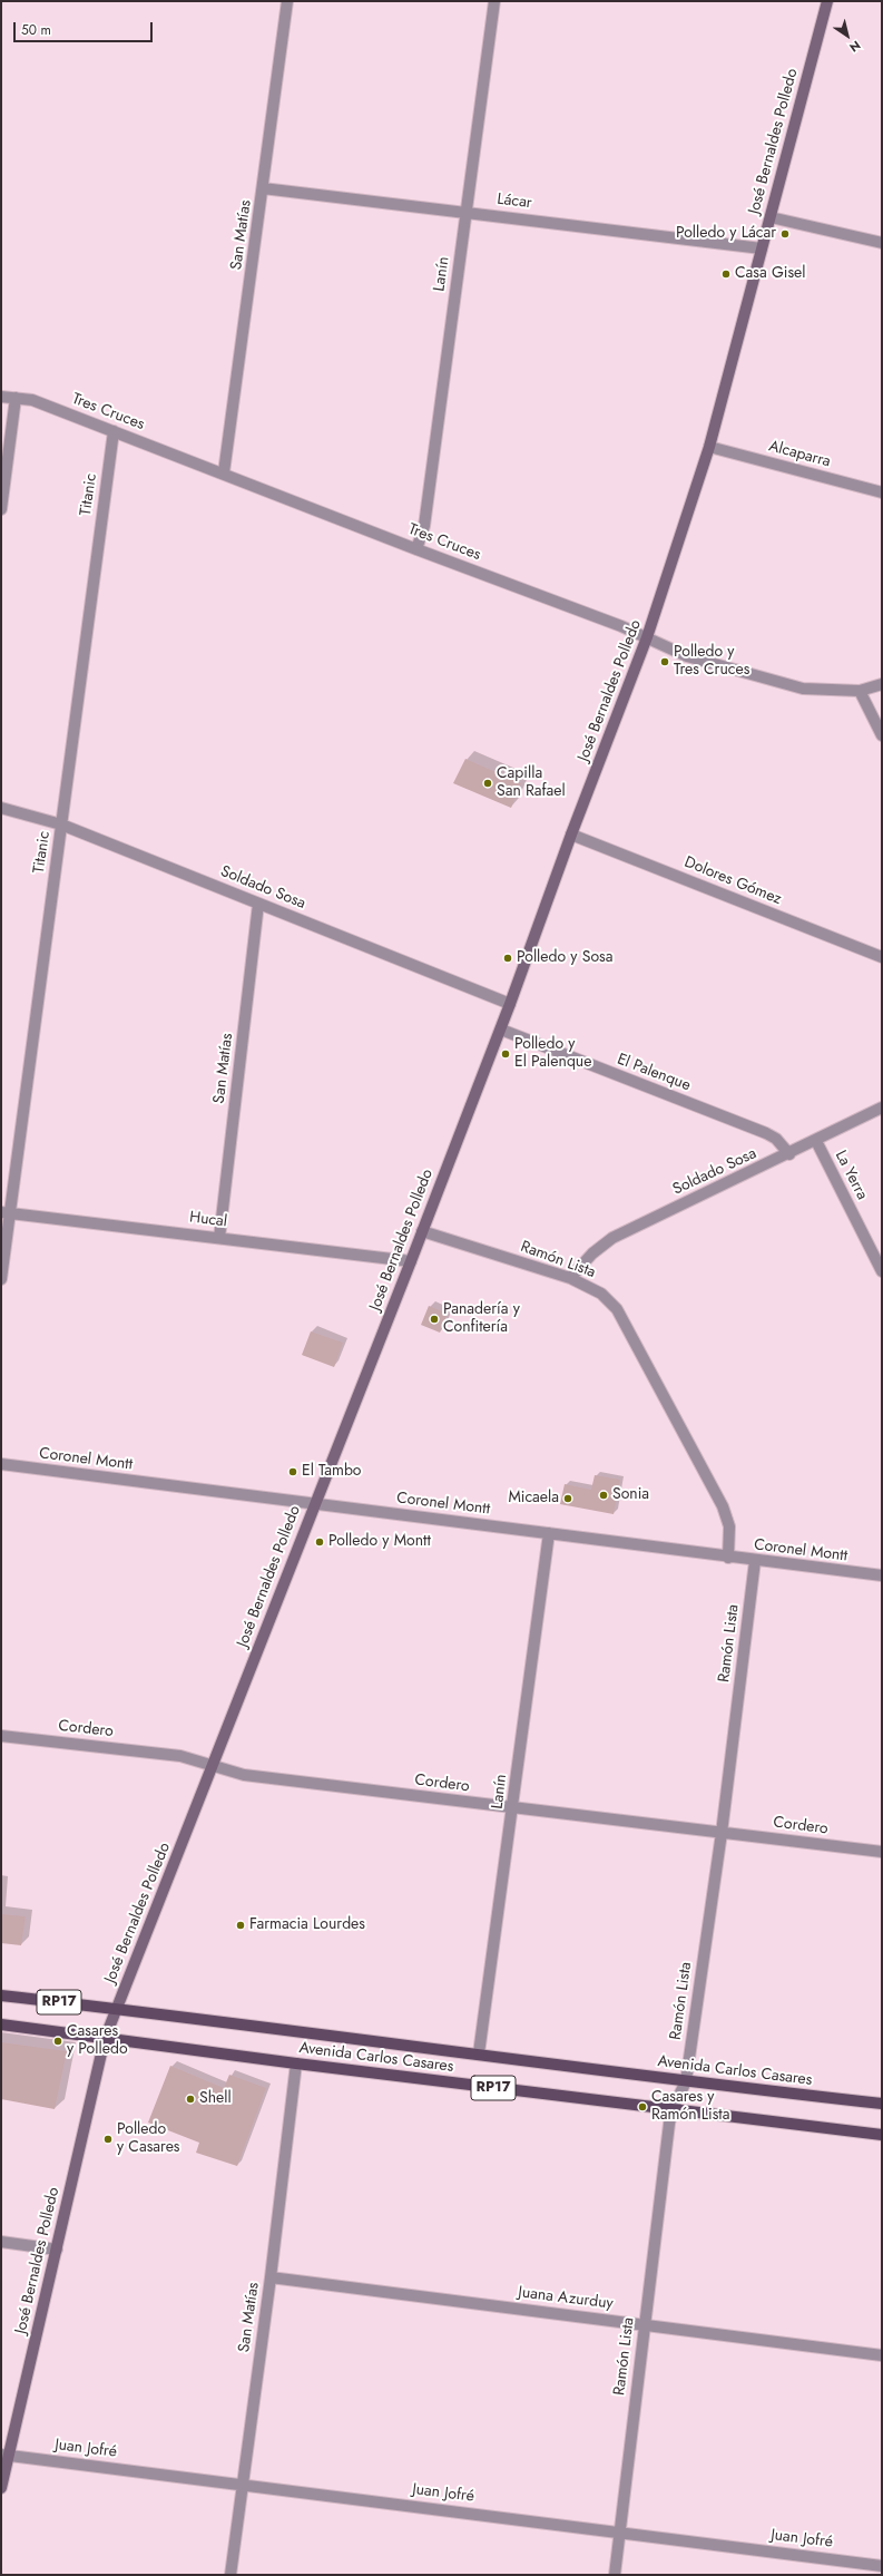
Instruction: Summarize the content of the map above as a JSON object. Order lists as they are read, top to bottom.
{
  "streets": {
    "main road": ["José Bernaldes Polledo", "RP17", "Avenida Carlos Casares"],
    "street": [
      "Lácar",
      "San Matías",
      "Lanín",
      "Tres Cruces",
      "Alcaparra",
      "Titanic",
      "Dolores Gómez",
      "Soldado Sosa",
      "El Palenque",
      "La Yerra",
      "Hucal",
      "Ramón Lista",
      "Coronel Montt",
      "Cordero",
      "Juana Azurduy",
      "Juan Jofré"
    ]
  },
  "crossings": [
    ["José Bernaldes Polledo", "Lácar"],
    ["José Bernaldes Polledo", "Tres Cruces"],
    ["José Bernaldes Polledo", "Alcaparra"],
    ["José Bernaldes Polledo", "Dolores Gómez"],
    ["José Bernaldes Polledo", "Soldado Sosa"],
    ["José Bernaldes Polledo", "El Palenque"],
    ["José Bernaldes Polledo", "Hucal"],
    ["José Bernaldes Polledo", "Ramón Lista"],
    ["José Bernaldes Polledo", "Coronel Montt"],
    ["José Bernaldes Polledo", "Cordero"],
    ["José Bernaldes Polledo", "Avenida Carlos Casares"],
    ["José Bernaldes Polledo", "Juan Jofré"],
    ["Lácar", "San Matías"],
    ["Lácar", "Lanín"],
    ["San Matías", "Tres Cruces"],
    ["San Matías", "Soldado Sosa"],
    ["San Matías", "Hucal"],
    ["San Matías", "Avenida Carlos Casares"],
    ["San Matías", "Juana Azurduy"],
    ["San Matías", "Juan Jofré"],
    ["Lanín", "Tres Cruces"],
    ["Lanín", "Coronel Montt"],
    ["Lanín", "Cordero"],
    ["Lanín", "Avenida Carlos Casares"],
    ["Tres Cruces", "Titanic"],
    ["Titanic", "Soldado Sosa"],
    ["Titanic", "Hucal"],
    ["Soldado Sosa", "El Palenque"],
    ["Soldado Sosa", "La Yerra"],
    ["Soldado Sosa", "Ramón Lista"],
    ["Ramón Lista", "Coronel Montt"],
    ["Ramón Lista", "Cordero"],
    ["Ramón Lista", "Avenida Carlos Casares"],
    ["Ramón Lista", "Juana Azurduy"],
    ["Ramón Lista", "Juan Jofré"]
  ],
  "places": [
    "Polledo y Lácar",
    "Casa Gisel",
    "Polledo y Tres Cruces",
    "Capilla San Rafael",
    "Polledo y Sosa",
    "Polledo y El Palenque",
    "Panadería y Confitería",
    "El Tambo",
    "Sonia",
    "Micaela",
    "Polledo y Montt",
    "Farmacia Lourdes",
    "Casares y Polledo",
    "Shell",
    "Casares y Ramón Lista",
    "Polledo y Casares"
  ],
  "scale_bar": "50 m",
  "north": "bottom right"
}
